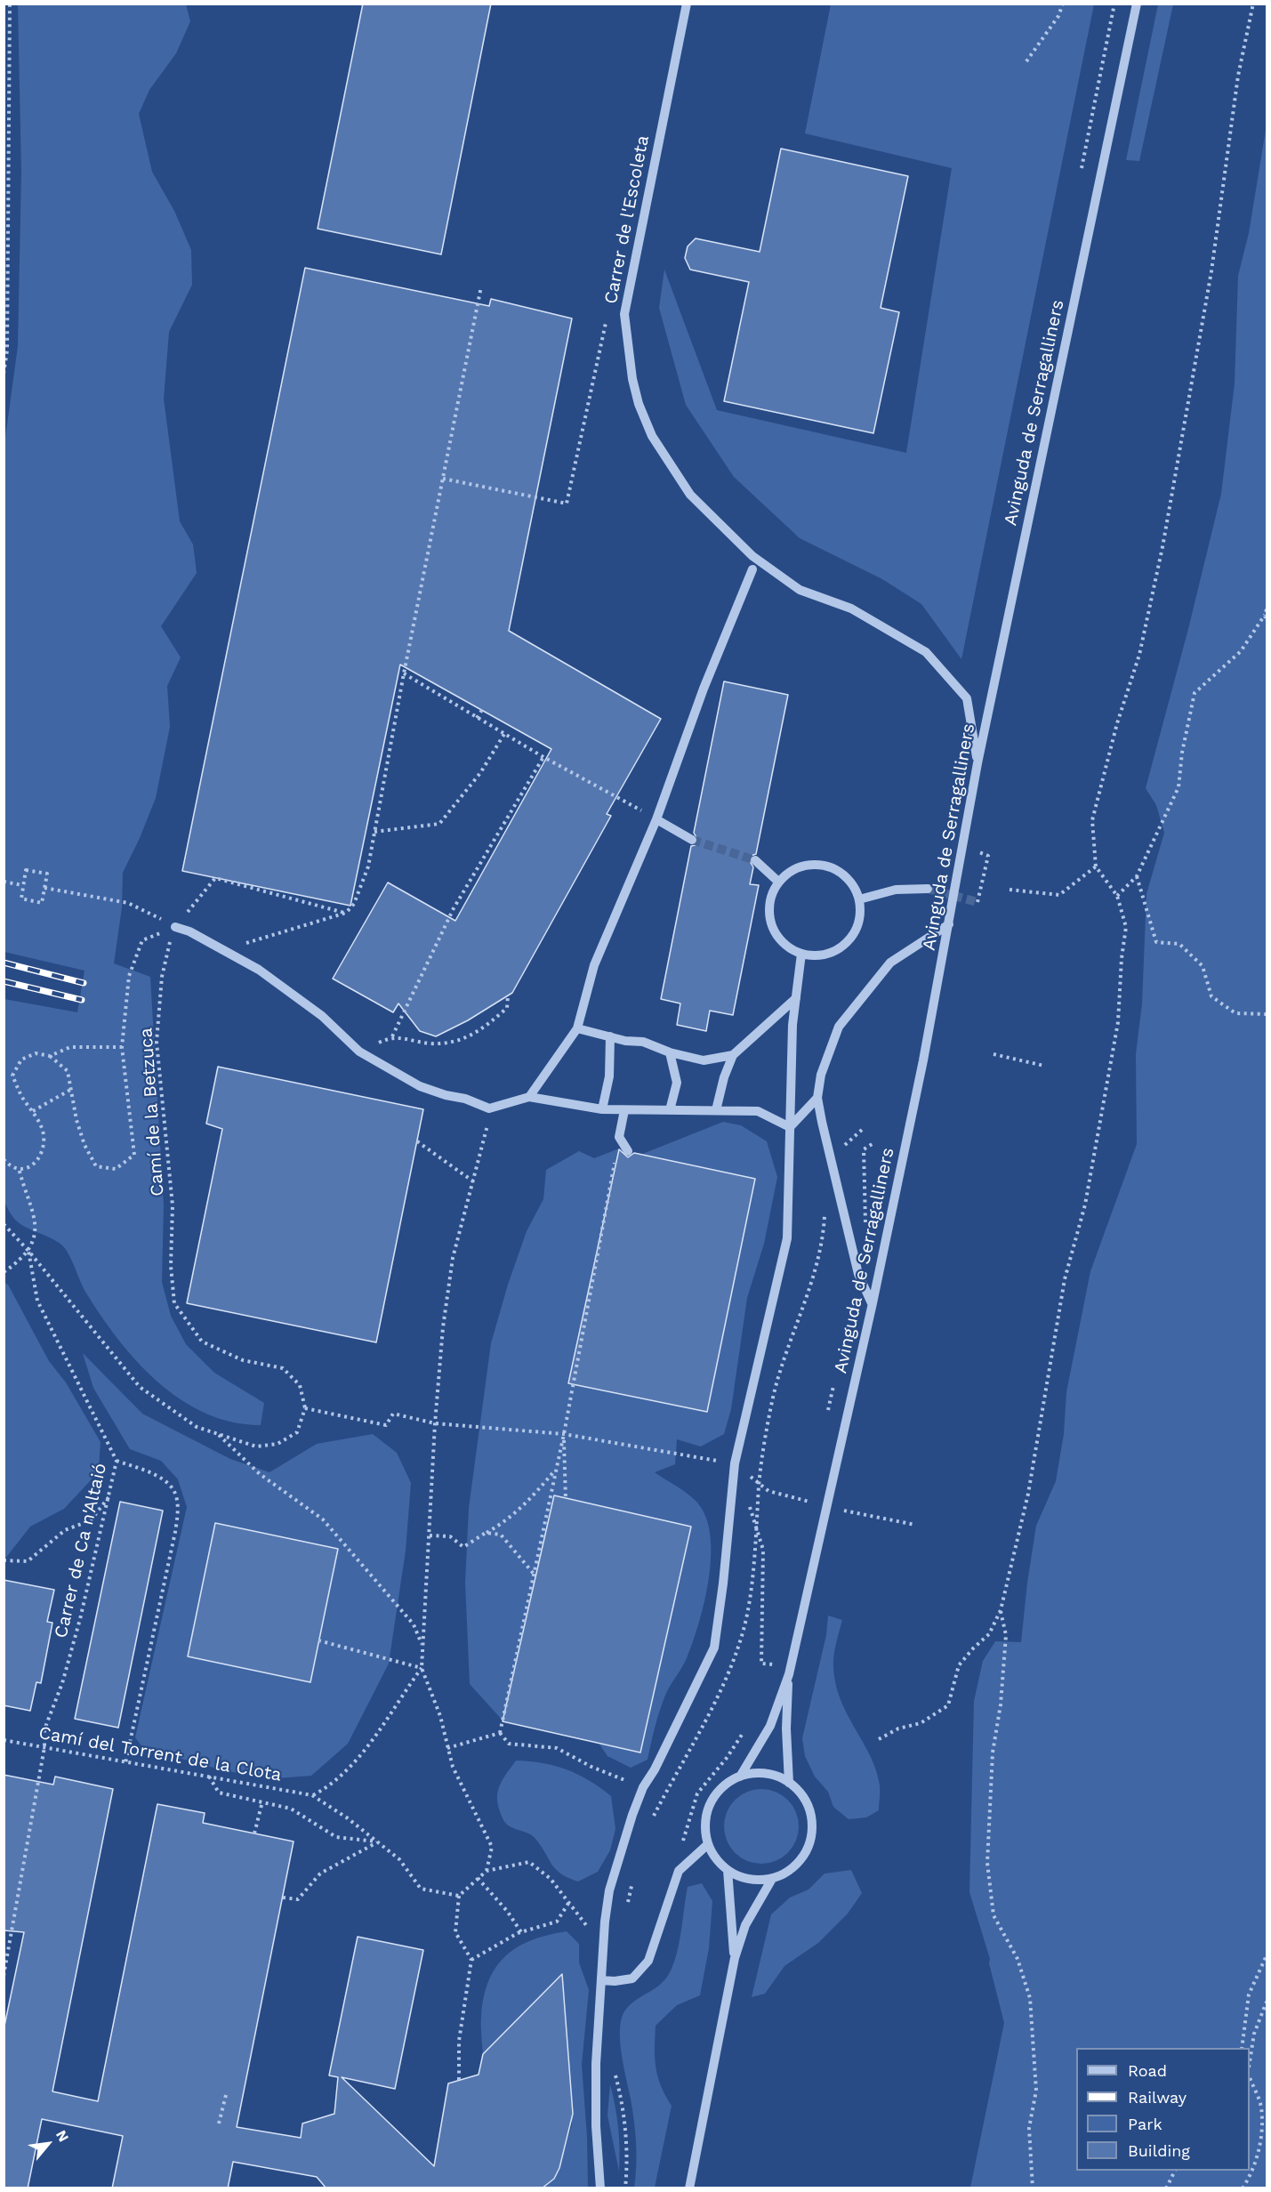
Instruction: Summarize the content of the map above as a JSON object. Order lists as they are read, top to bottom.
{
  "streets": {
    "street": ["Carrer de l'Escoleta", "Avinguda de Serragalliners"],
    "path": ["Camí de la Betzuca", "Carrer de Ca n'Altaió", "Camí del Torrent de la Clota"]
  },
  "crossings": [
    ["Carrer de l'Escoleta", "Avinguda de Serragalliners"],
    ["Carrer de Ca n'Altaió", "Camí del Torrent de la Clota"]
  ],
  "legend": [
    "Road",
    "Railway",
    "Park",
    "Building"
  ],
  "north": "top right"
}
